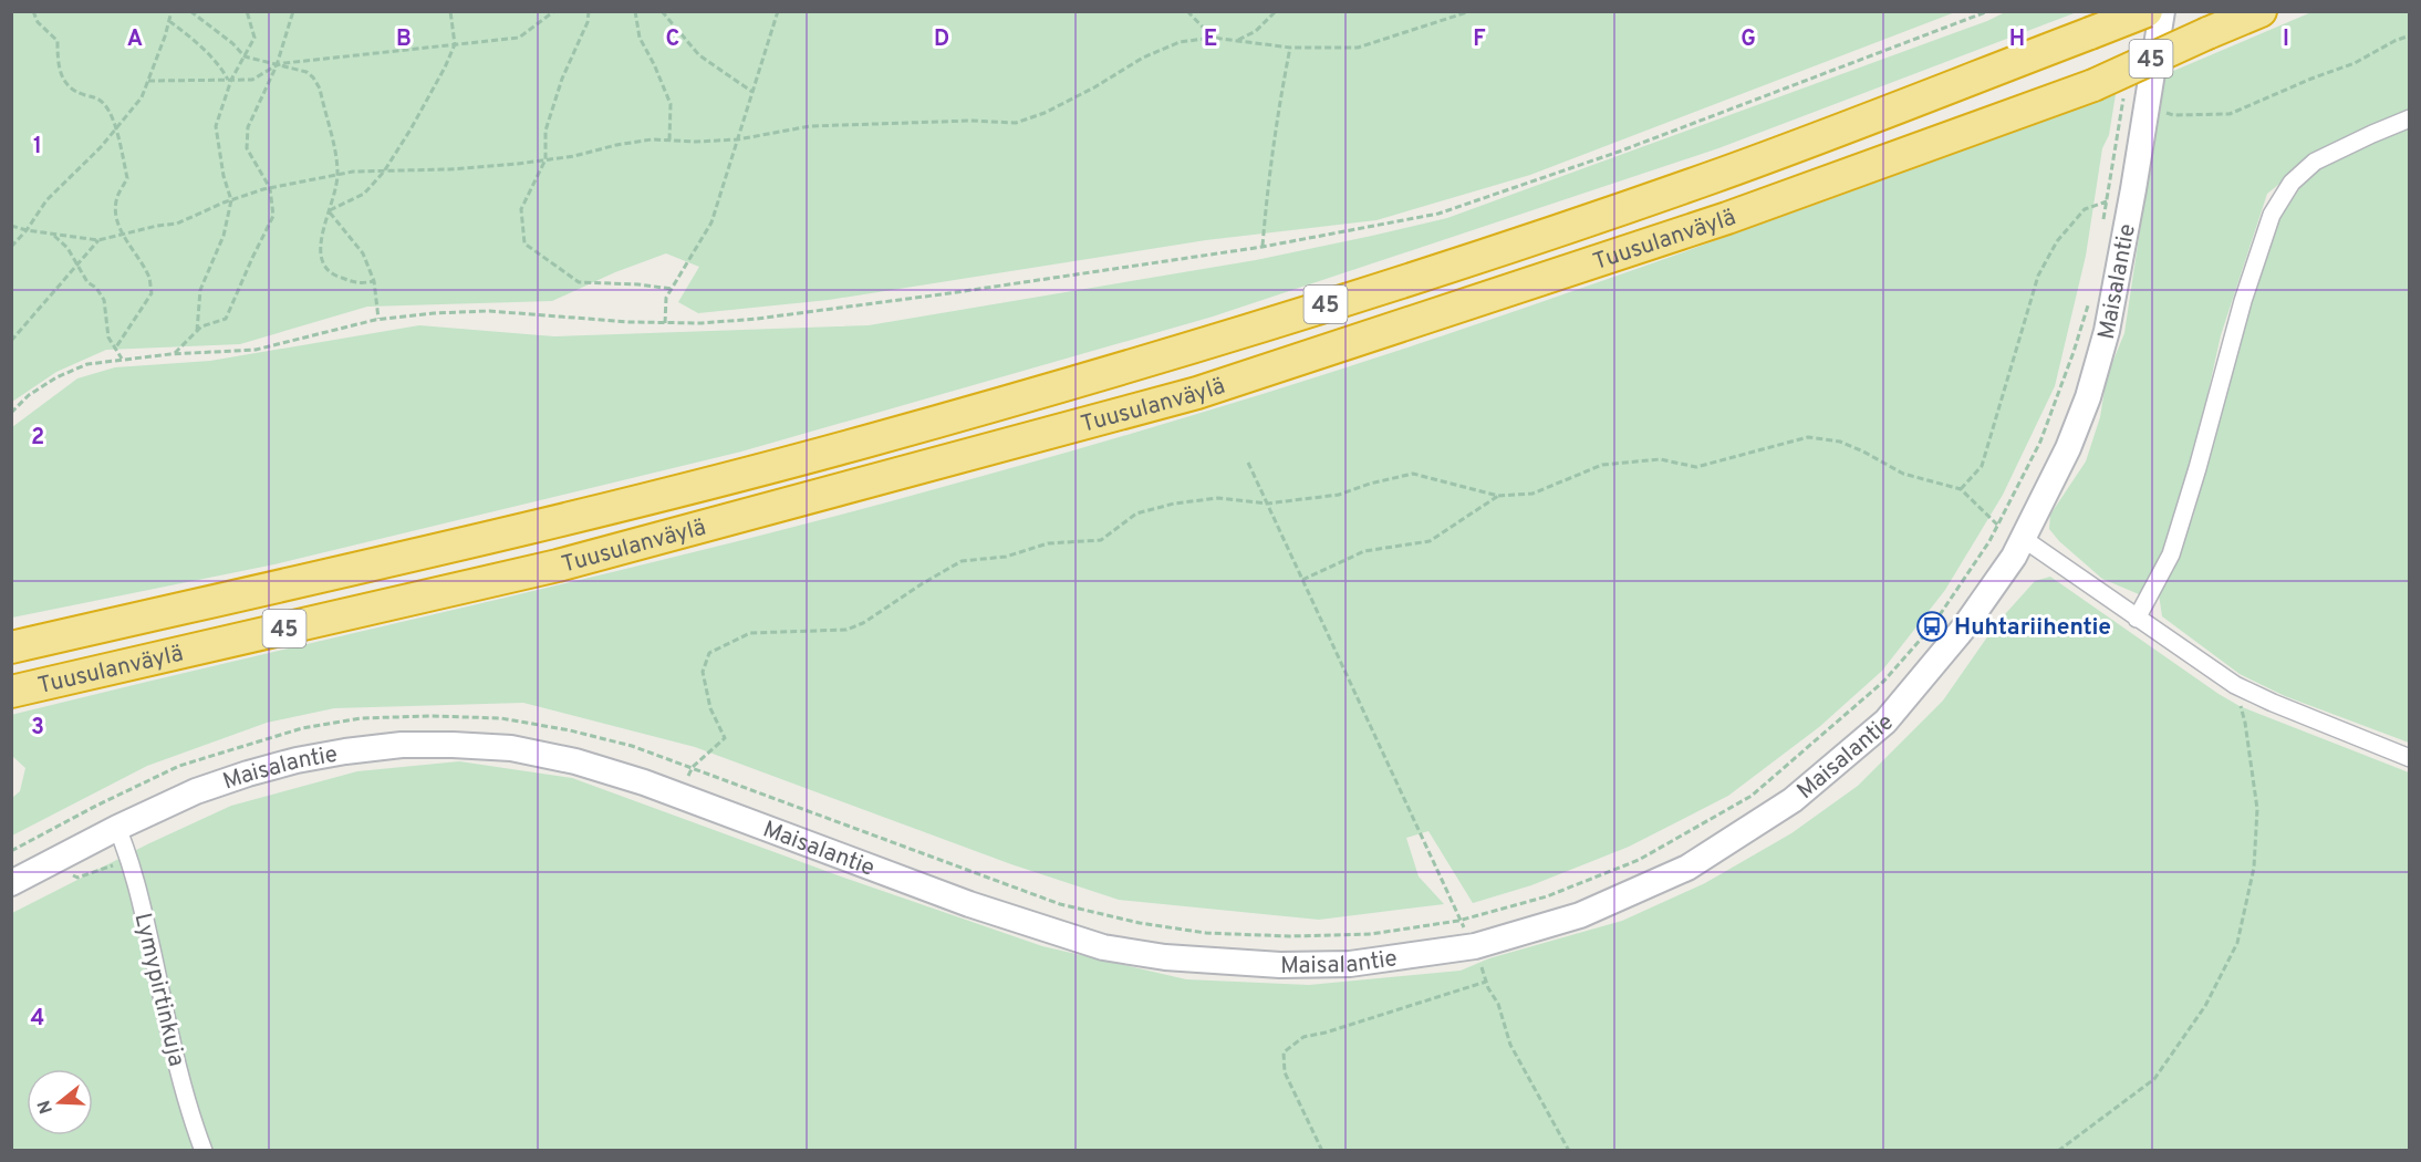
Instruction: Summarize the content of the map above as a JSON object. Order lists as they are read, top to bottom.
{
  "streets": {
    "highway": ["45", "Tuusulanväylä"],
    "main road": ["Maisalantie"],
    "street": ["Lymypirtinkuja"]
  },
  "crossings": [
    ["Maisalantie", "Lymypirtinkuja"]
  ],
  "places": {
    "bus stop": ["Huhtariihentie"]
  },
  "north": "left",
  "grid": {
    "columns": [
      "A",
      "B",
      "C",
      "D",
      "E",
      "F",
      "G",
      "H",
      "I"
    ],
    "rows": [
      "1",
      "2",
      "3",
      "4"
    ]
  }
}
